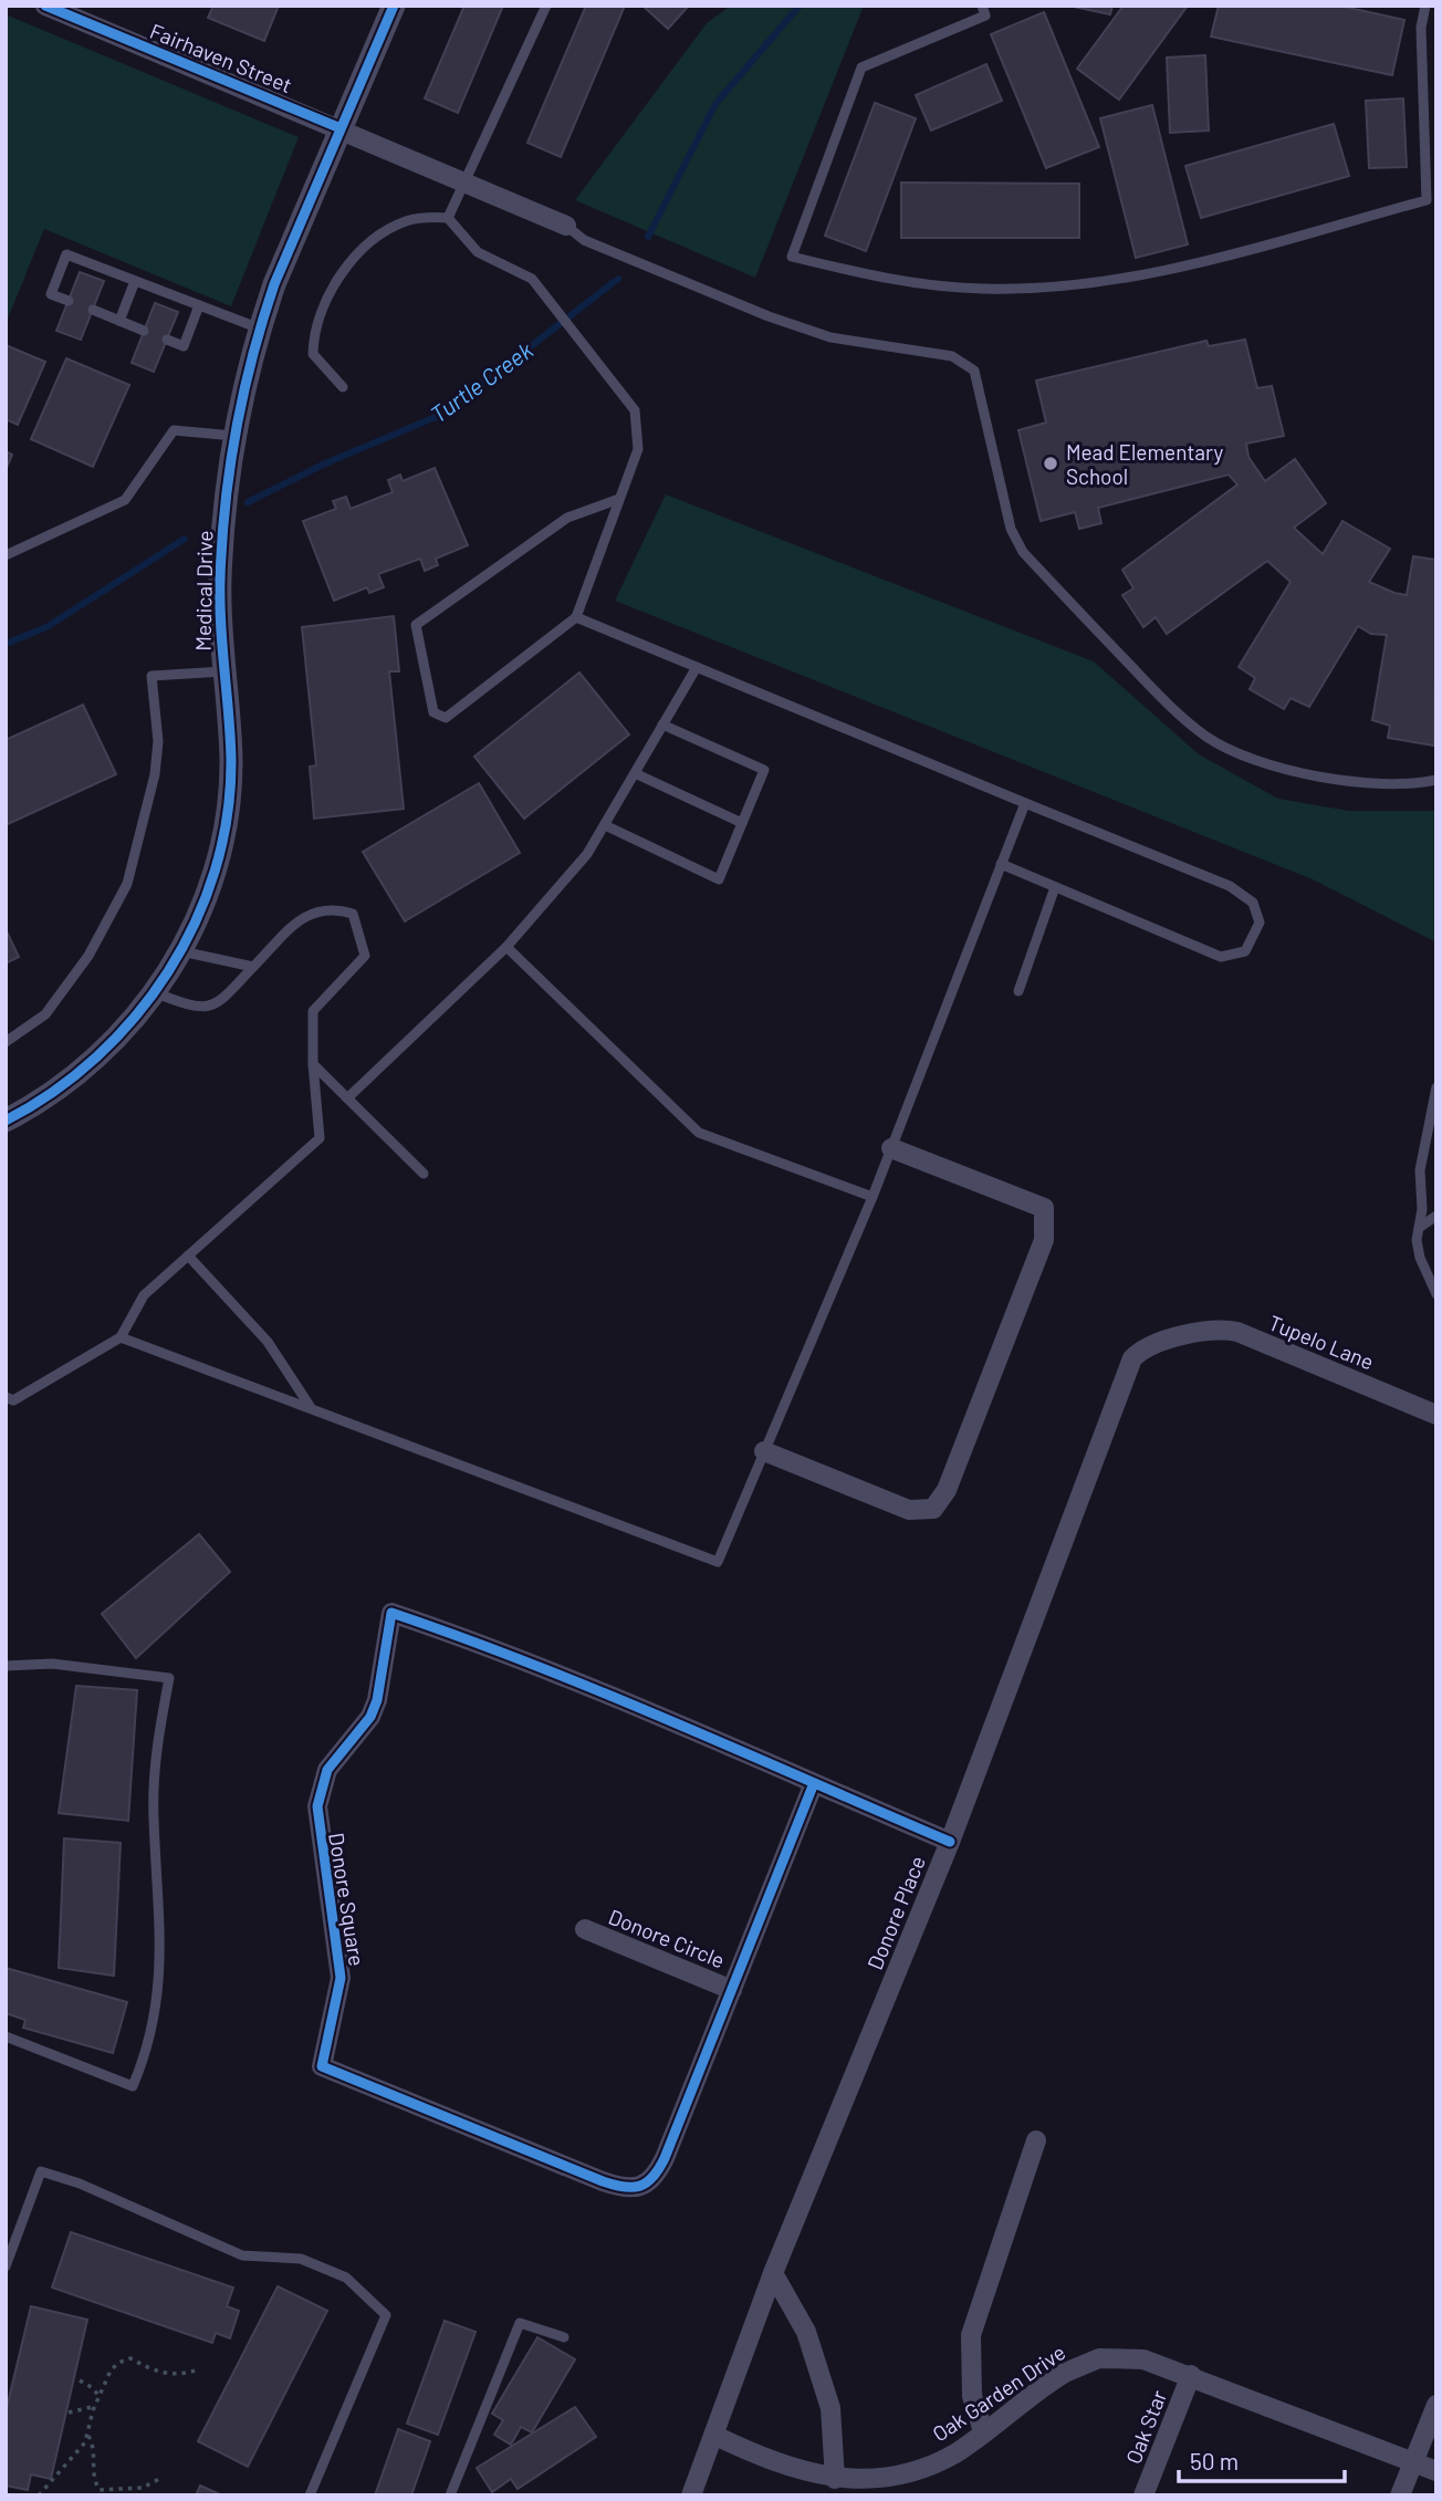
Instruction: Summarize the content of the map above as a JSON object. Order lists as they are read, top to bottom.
{
  "streets": {
    "street": [
      "Fairhaven Street",
      "Medical Drive",
      "Tupelo Lane",
      "Donore Square",
      "Donore Place",
      "Donore Circle",
      "Oak Garden Drive",
      "Oak Star"
    ]
  },
  "crossings": [
    ["Fairhaven Street", "Medical Drive"],
    ["Tupelo Lane", "Donore Place"],
    ["Donore Square", "Donore Place"],
    ["Donore Square", "Donore Circle"],
    ["Donore Place", "Oak Garden Drive"],
    ["Oak Garden Drive", "Oak Star"]
  ],
  "water": ["Turtle Creek"],
  "places": ["Mead Elementary School"],
  "scale_bar": "50 m"
}
